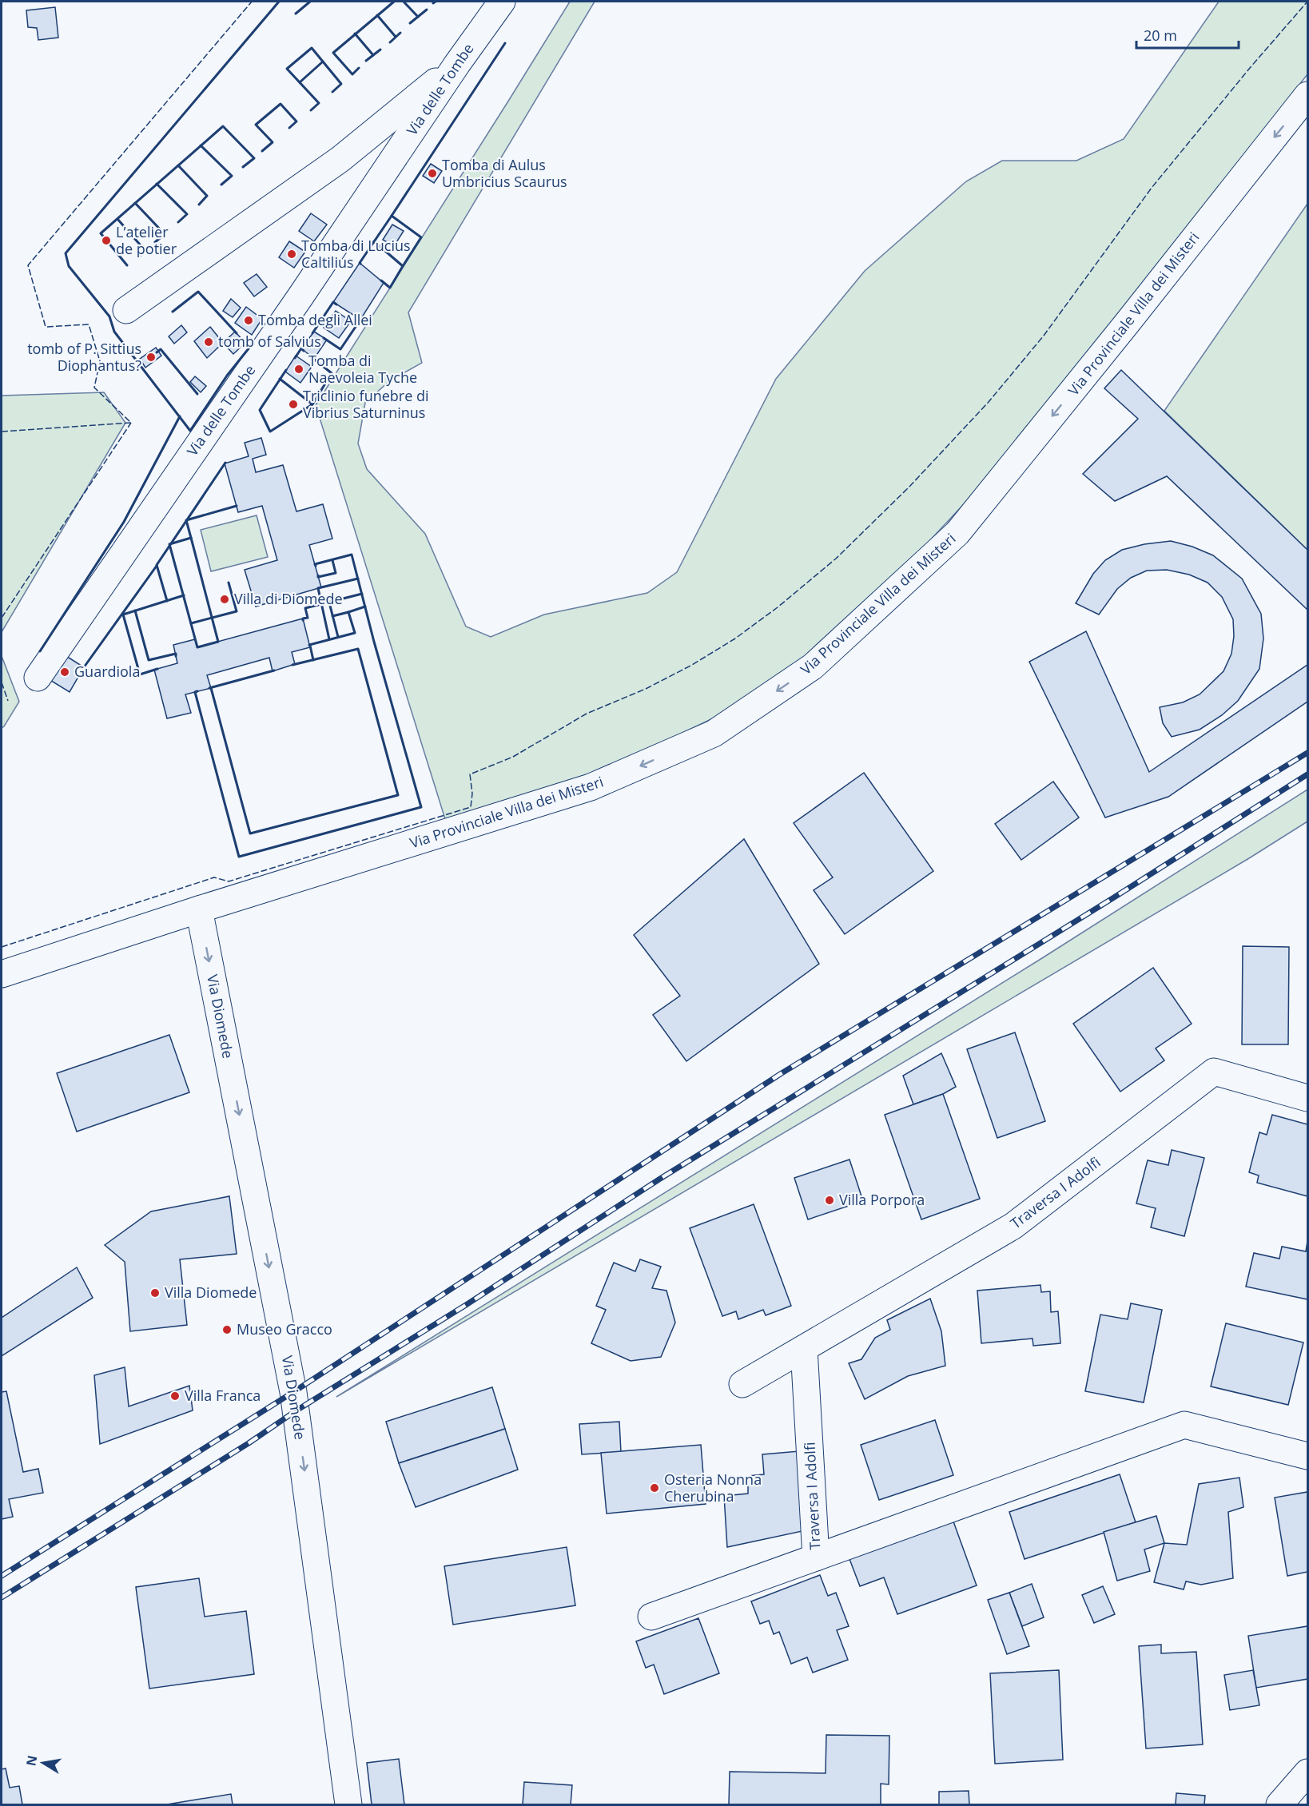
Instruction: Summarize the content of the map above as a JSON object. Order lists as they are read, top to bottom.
{
  "streets": {
    "street": [
      "Via delle Tombe",
      "Via Provinciale Villa dei Misteri",
      "Via Diomede",
      "Traversa I Adolfi"
    ]
  },
  "crossings": [
    ["Via Provinciale Villa dei Misteri", "Via Diomede"]
  ],
  "one_way": ["Via Provinciale Villa dei Misteri", "Via Diomede"],
  "places": [
    "Tomba di Aulus Umbricius Scaurus",
    "L’atelier de potier",
    "Tomba di Lucius Caltilius",
    "Tomba degli Allei",
    "tomb of Salvius",
    "tomb of P. Sittius Diophantus?",
    "Tomba di Naevoleia Tyche",
    "Triclinio funebre di Vibrius Saturninus",
    "Villa di Diomede",
    "Guardiola",
    "Villa Porpora",
    "Villa Diomede",
    "Museo Gracco",
    "Villa Franca",
    "Osteria Nonna Cherubina"
  ],
  "scale_bar": "20 m",
  "north": "left"
}
